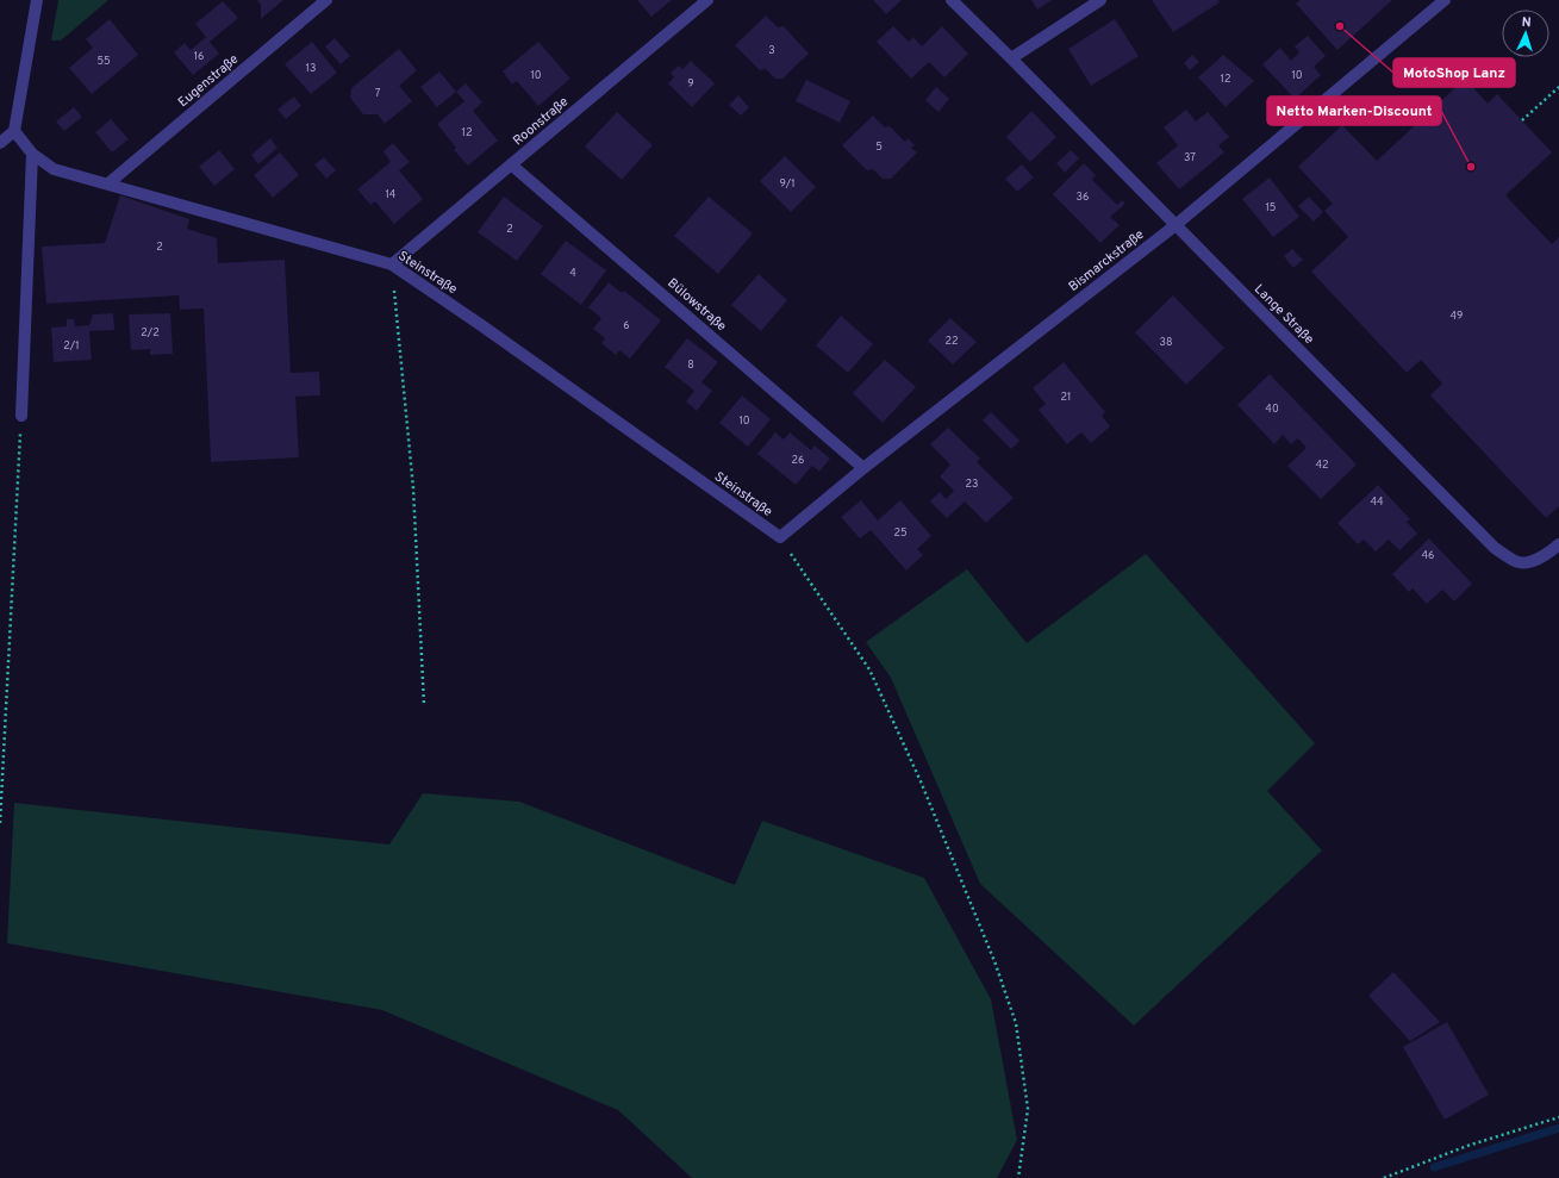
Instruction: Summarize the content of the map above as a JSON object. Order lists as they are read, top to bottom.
{
  "streets": {
    "street": [
      "Eugenstraße",
      "Roonstraße",
      "Bismarckstraße",
      "Steinstraße",
      "Bülowstraße",
      "Lange Straße"
    ]
  },
  "crossings": [
    ["Eugenstraße", "Steinstraße"],
    ["Roonstraße", "Steinstraße"],
    ["Roonstraße", "Bülowstraße"],
    ["Bismarckstraße", "Steinstraße"],
    ["Bismarckstraße", "Bülowstraße"],
    ["Bismarckstraße", "Lange Straße"]
  ],
  "places": ["MotoShop Lanz", "Netto Marken-Discount"],
  "house_numbers": [
    "3",
    "16",
    "55",
    "13",
    "10",
    "10",
    "12",
    "9",
    "7",
    "12",
    "5",
    "37",
    "9/1",
    "14",
    "36",
    "15",
    "2",
    "2",
    "4",
    "49",
    "6",
    "2/2",
    "22",
    "38",
    "2/1",
    "8",
    "21",
    "40",
    "10",
    "26",
    "42",
    "23",
    "44",
    "25",
    "46"
  ],
  "north": "top"
}
